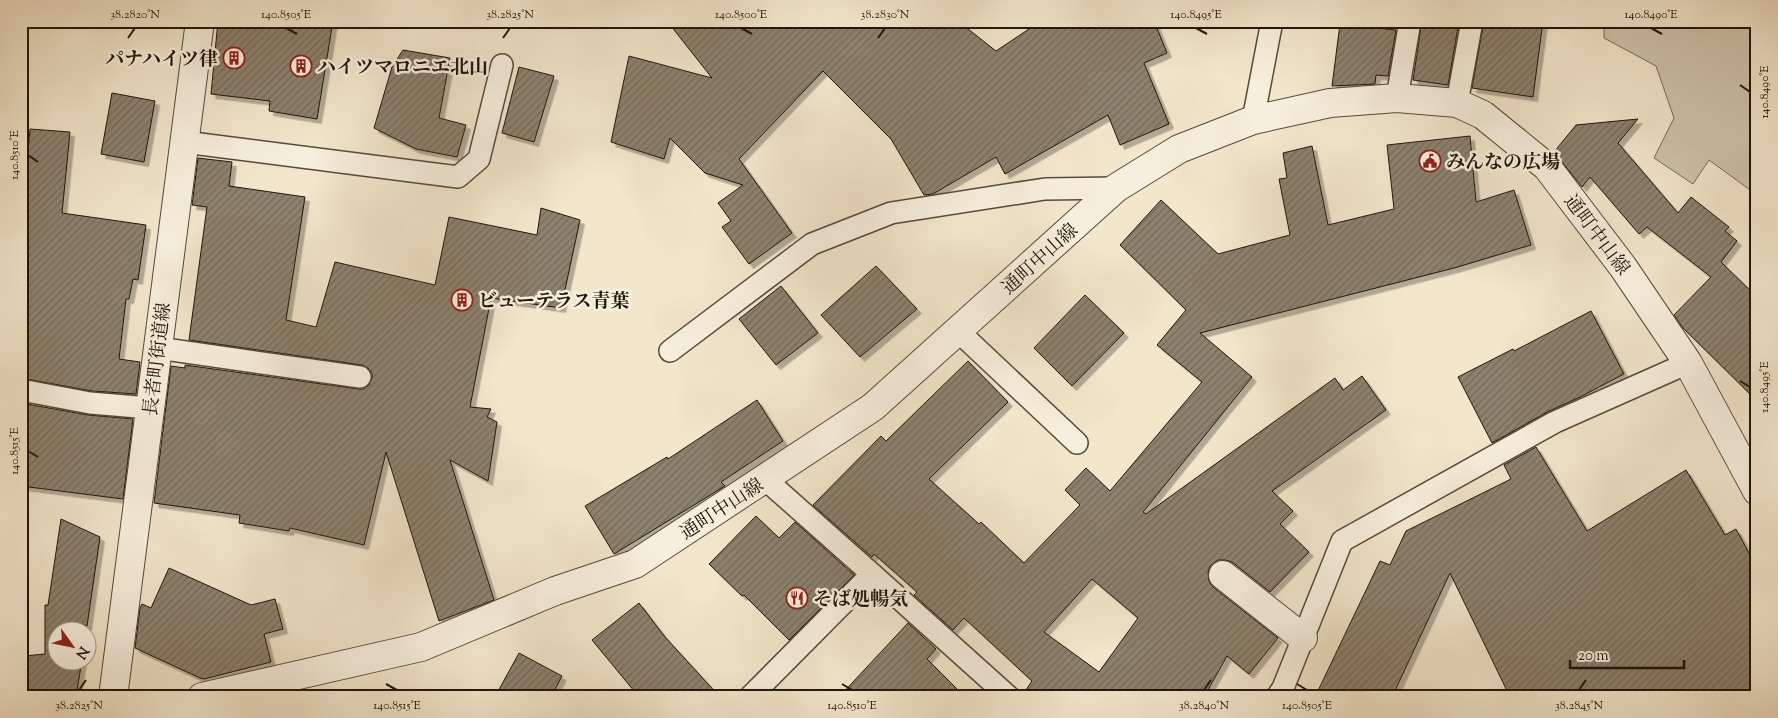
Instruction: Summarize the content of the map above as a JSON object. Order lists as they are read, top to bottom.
{
  "streets": {
    "street": ["通町中山線", "長者町街道線"]
  },
  "places": {
    "building": ["パナハイツ律", "ハイツマロニエ北山", "ビューテラス青葉"],
    "public building": ["みんなの広場"],
    "restaurant": ["そば処暢気"]
  },
  "scale_bar": "20 m",
  "north": "bottom right",
  "coordinates": [
    "38.2820°N",
    "140.8505°E",
    "38.2825°N",
    "140.8500°E",
    "38.2830°N",
    "140.8495°E",
    "140.8490°E",
    "140.8510°E",
    "140.8515°E",
    "38.2840°N",
    "38.2845°N"
  ]
}
